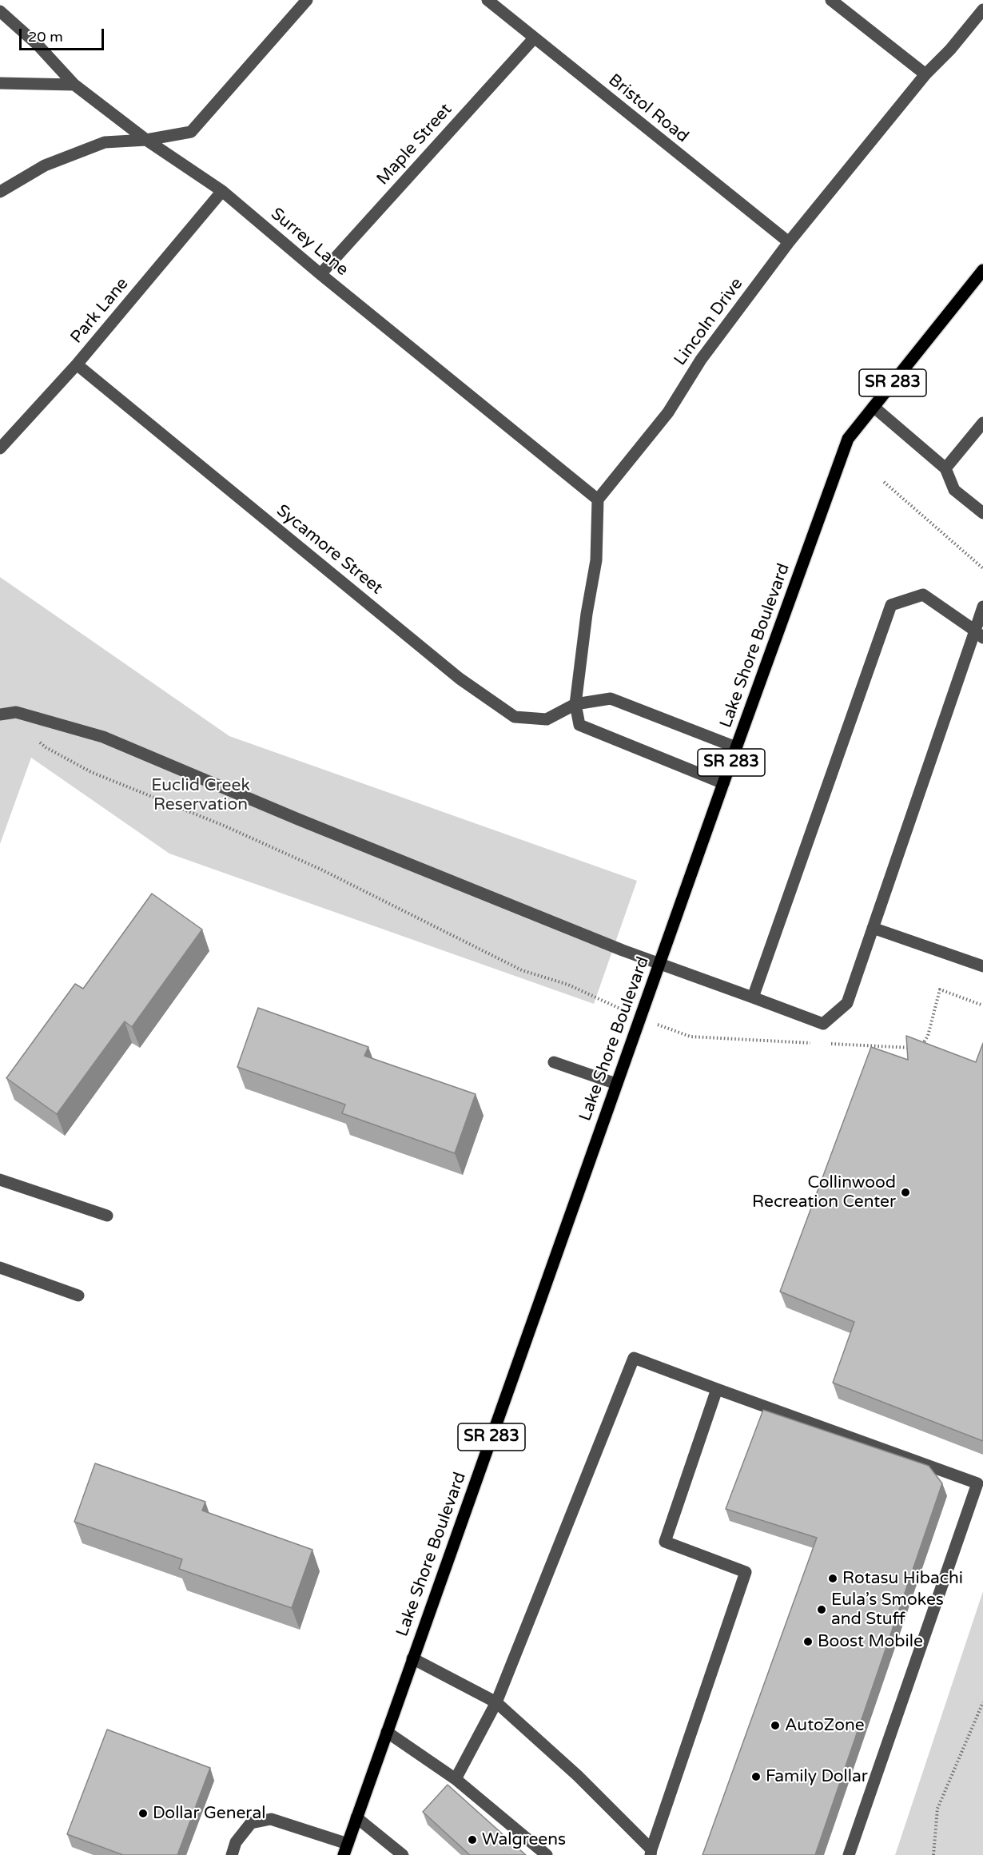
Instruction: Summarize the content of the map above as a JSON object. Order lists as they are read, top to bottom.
{
  "streets": {
    "main road": ["SR 283", "Lake Shore Boulevard"],
    "street": [
      "Bristol Road",
      "Maple Street",
      "Surrey Lane",
      "Park Lane",
      "Lincoln Drive",
      "Sycamore Street"
    ]
  },
  "crossings": [
    ["Bristol Road", "Maple Street"],
    ["Bristol Road", "Lincoln Drive"],
    ["Maple Street", "Surrey Lane"],
    ["Surrey Lane", "Park Lane"],
    ["Surrey Lane", "Lincoln Drive"],
    ["Park Lane", "Sycamore Street"],
    ["Sycamore Street", "Lake Shore Boulevard"]
  ],
  "parks": ["Euclid Creek Reservation"],
  "places": [
    "Collinwood Recreation Center",
    "Rotasu Hibachi",
    "Eula’s Smokes and Stuff",
    "Boost Mobile",
    "AutoZone",
    "Family Dollar",
    "Dollar General",
    "Walgreens"
  ],
  "scale_bar": "20 m"
}
